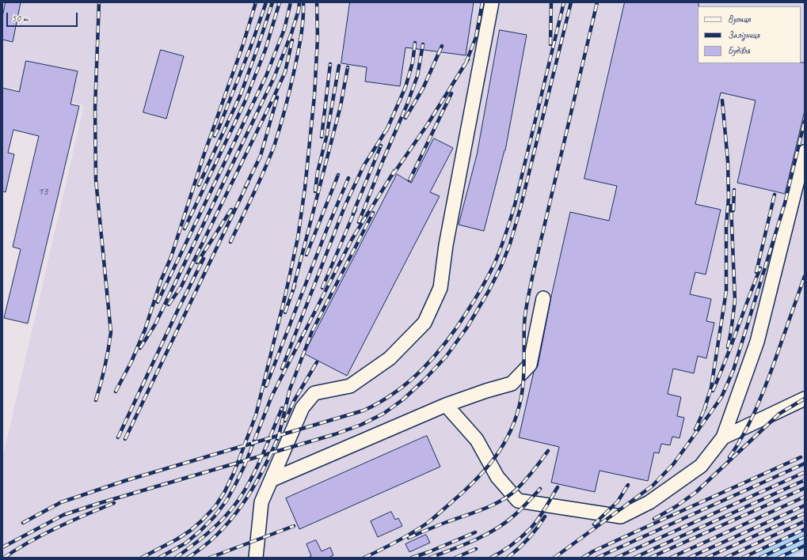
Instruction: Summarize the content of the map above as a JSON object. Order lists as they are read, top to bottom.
{
  "house_numbers": ["13"],
  "legend": ["Вулиця", "Залізниця", "Будівля"],
  "scale_bar": "50 m"
}
